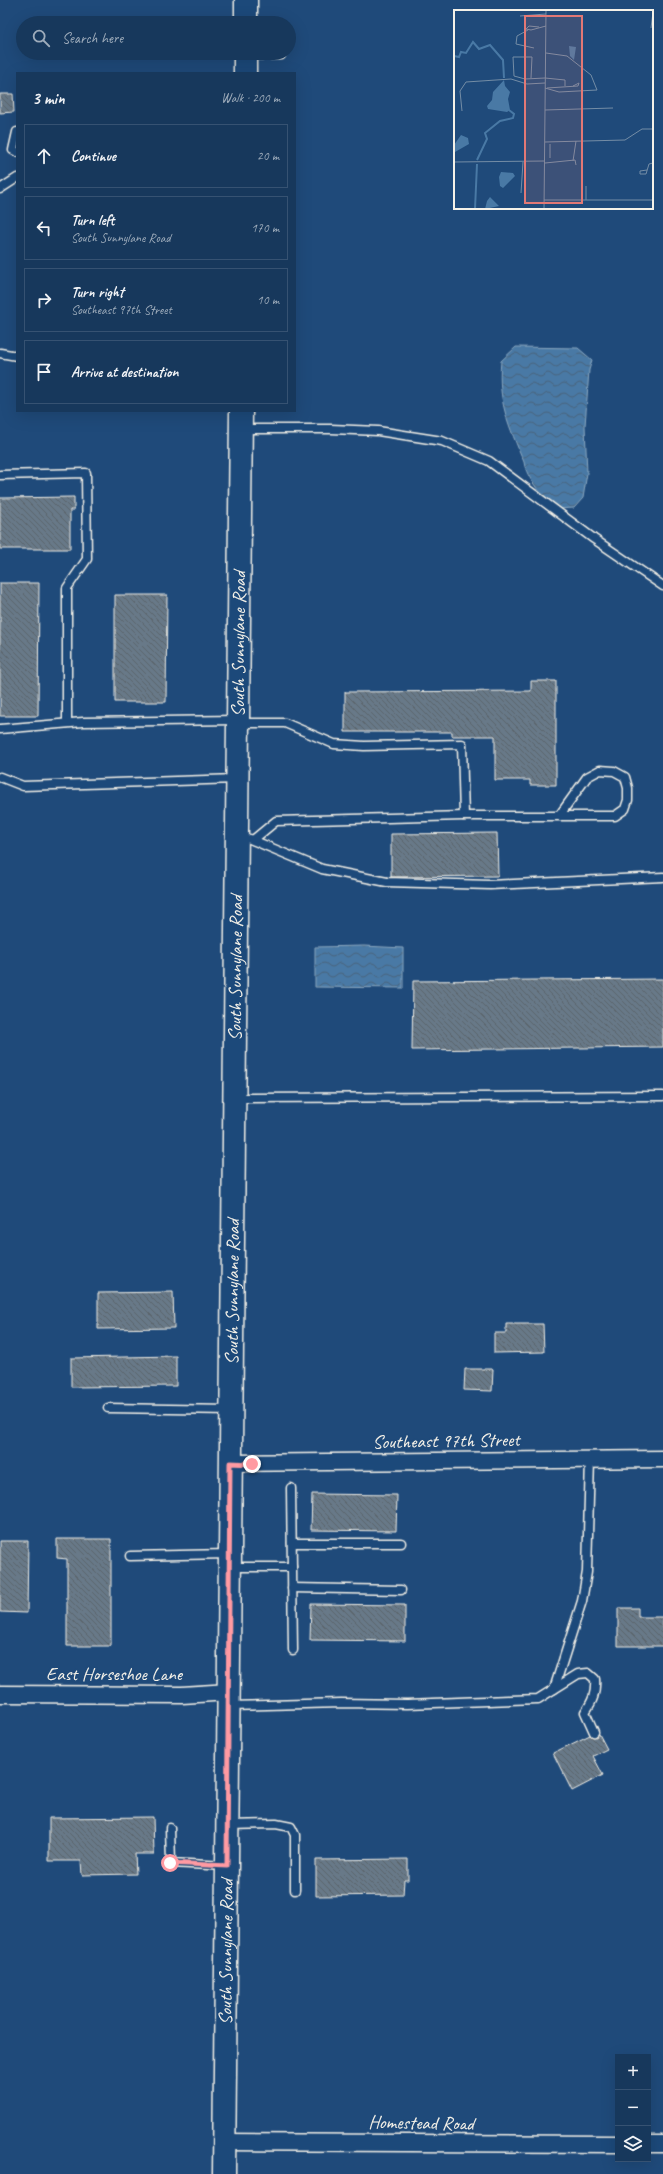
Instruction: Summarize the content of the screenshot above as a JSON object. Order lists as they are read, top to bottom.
{
  "streets": {
    "street": [
      "South Sunnylane Road",
      "Southeast 97th Street",
      "East Horseshoe Lane",
      "Homestead Road"
    ]
  },
  "crossings": [
    ["South Sunnylane Road", "Southeast 97th Street"],
    ["South Sunnylane Road", "East Horseshoe Lane"],
    ["South Sunnylane Road", "Homestead Road"]
  ],
  "page": {
    "search": "Search here",
    "heading": ["3 min", "Walk · 200 m"],
    "list": [
      ["Continue", "20 m"],
      ["Turn left", "South Sunnylane Road", "170 m"],
      ["Turn right", "Southeast 97th Street", "10 m"],
      "Arrive at destination"
    ],
    "map_buttons": ["+", "−"]
  }
}
